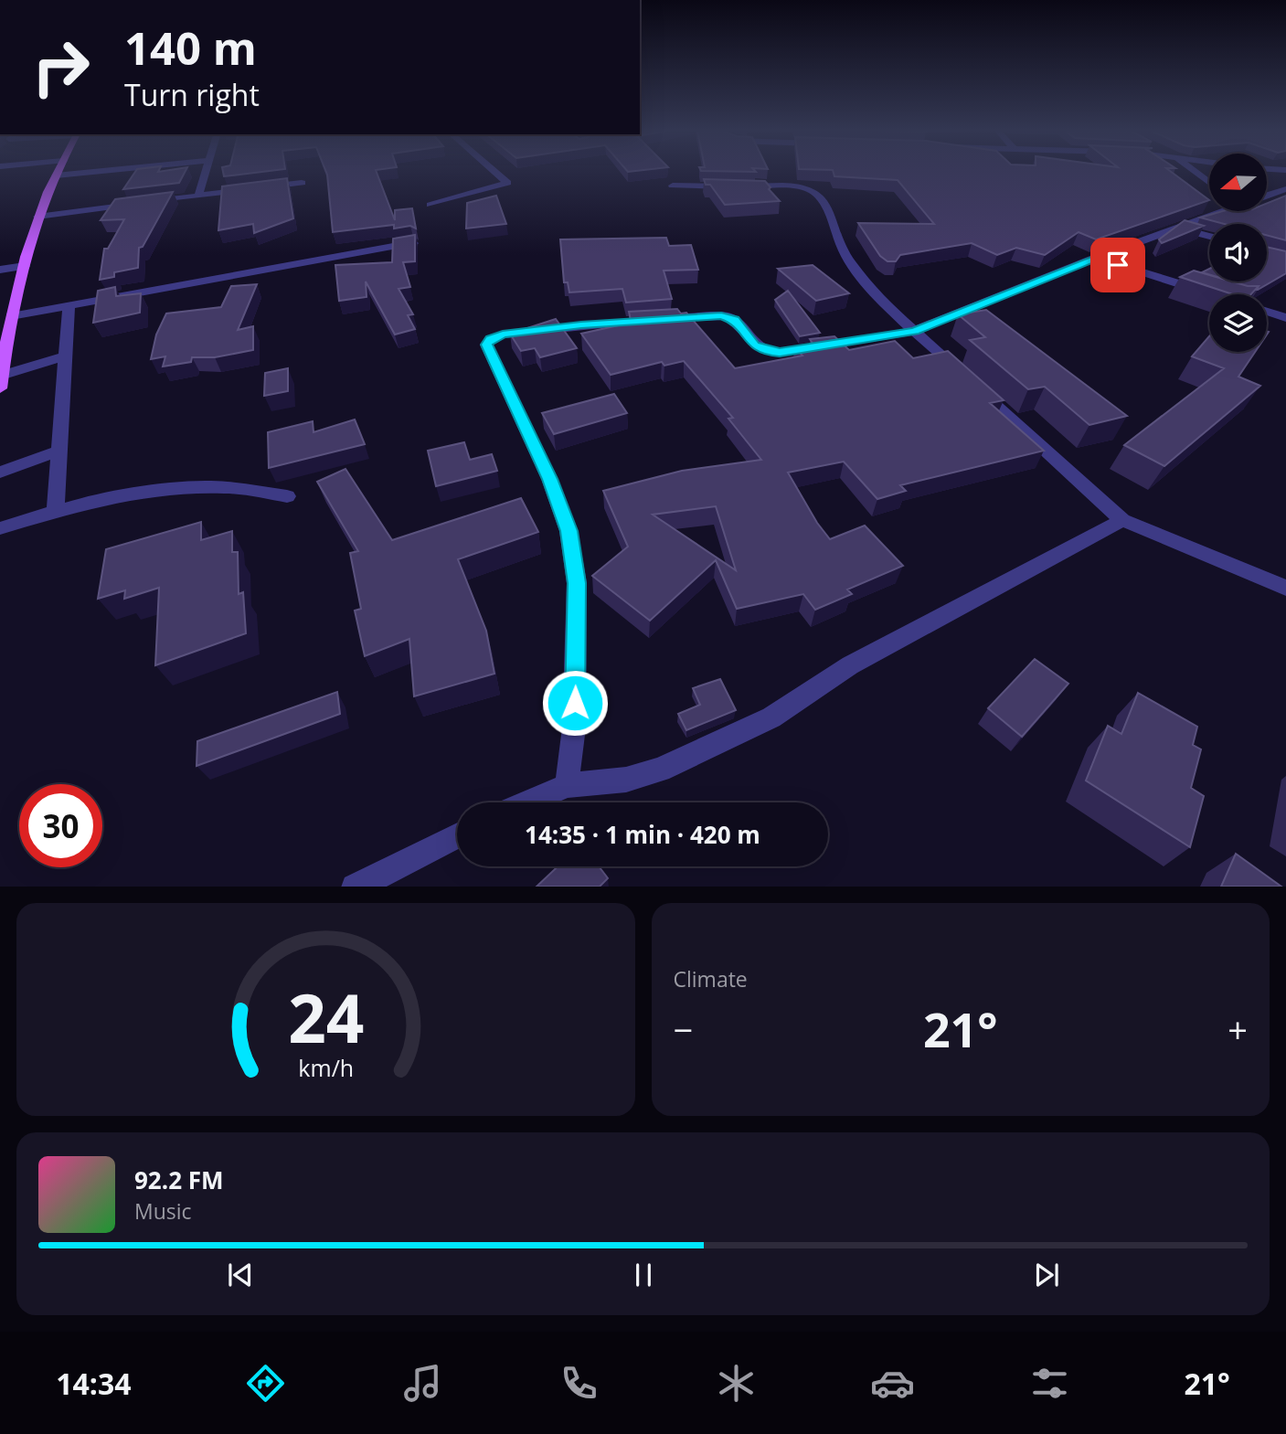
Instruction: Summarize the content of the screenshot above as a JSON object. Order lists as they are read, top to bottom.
{
  "north": "left",
  "page": {
    "turn": ["140 m", "Turn right"],
    "limit": "30",
    "trip": "14:35 · 1 min · 420 m",
    "tile": "Climate",
    "heat": ["−", "21°", "+"],
    "song": ["92.2 FM", "Music"],
    "tabs": ["14:34", "21°"],
    "gauge": ["24", "km/h"]
  }
}
